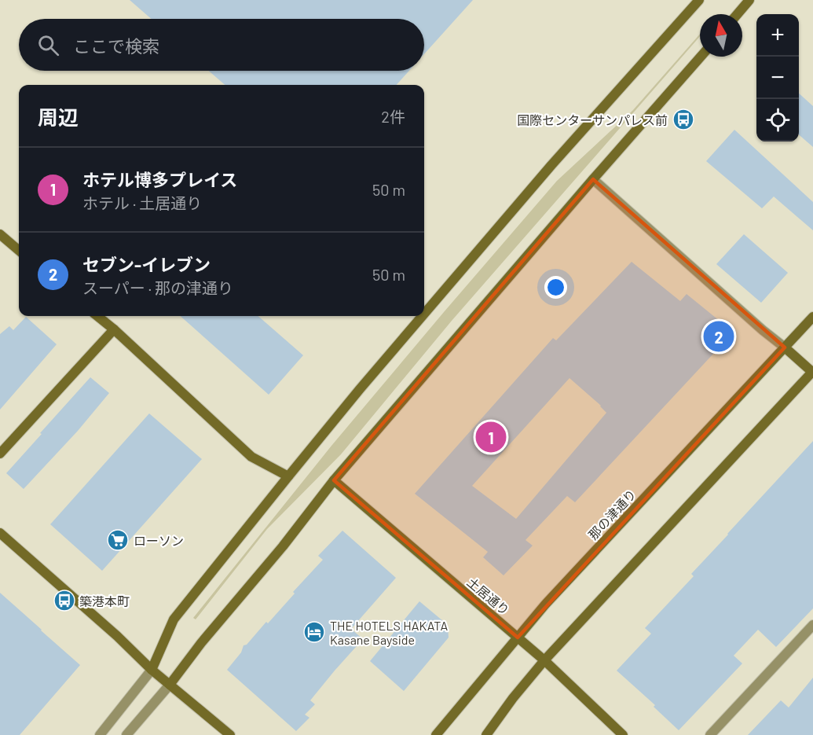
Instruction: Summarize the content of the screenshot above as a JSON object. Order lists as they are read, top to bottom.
{
  "streets": {
    "street": ["那の津通り", "土居通り"]
  },
  "crossings": [
    ["那の津通り", "土居通り"]
  ],
  "places": {
    "bus stop": ["国際センターサンパレス前", "築港本町"],
    "supermarket": ["ローソン"],
    "hotel": ["THE HOTELS HAKATA Kasane Bayside"]
  },
  "north": "top",
  "page": {
    "map_buttons": ["+", "−"],
    "search": "ここで検索",
    "heading": ["周辺", "2件"],
    "list": [
      {
        "mark": "1",
        "name": "ホテル博多プレイス",
        "note": "ホテル · 土居通り",
        "value": "50 m"
      },
      {
        "mark": "2",
        "name": "セブン-イレブン",
        "note": "スーパー · 那の津通り",
        "value": "50 m"
      }
    ],
    "pins": ["2", "1"]
  }
}
